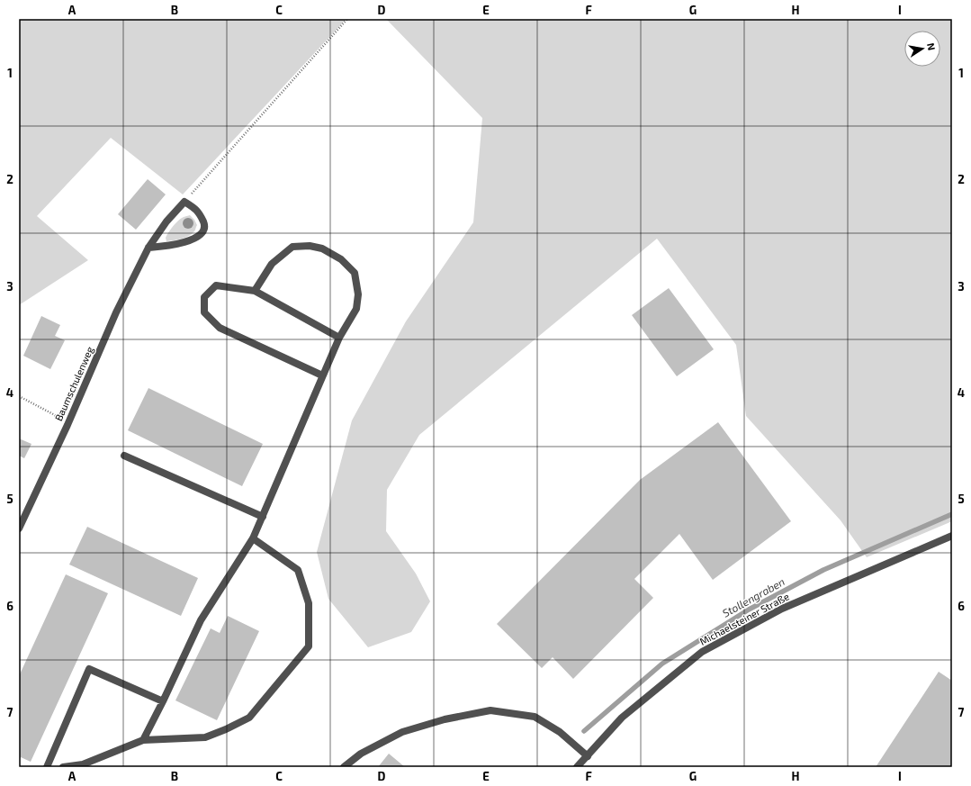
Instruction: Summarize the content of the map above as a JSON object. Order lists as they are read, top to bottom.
{
  "streets": {
    "street": ["Baumschulenweg", "Michaelsteiner Straße"]
  },
  "water": ["Stollengraben"],
  "north": "right",
  "grid": {
    "columns": [
      "A",
      "B",
      "C",
      "D",
      "E",
      "F",
      "G",
      "H",
      "I"
    ],
    "rows": [
      "1",
      "2",
      "3",
      "4",
      "5",
      "6",
      "7"
    ]
  }
}
